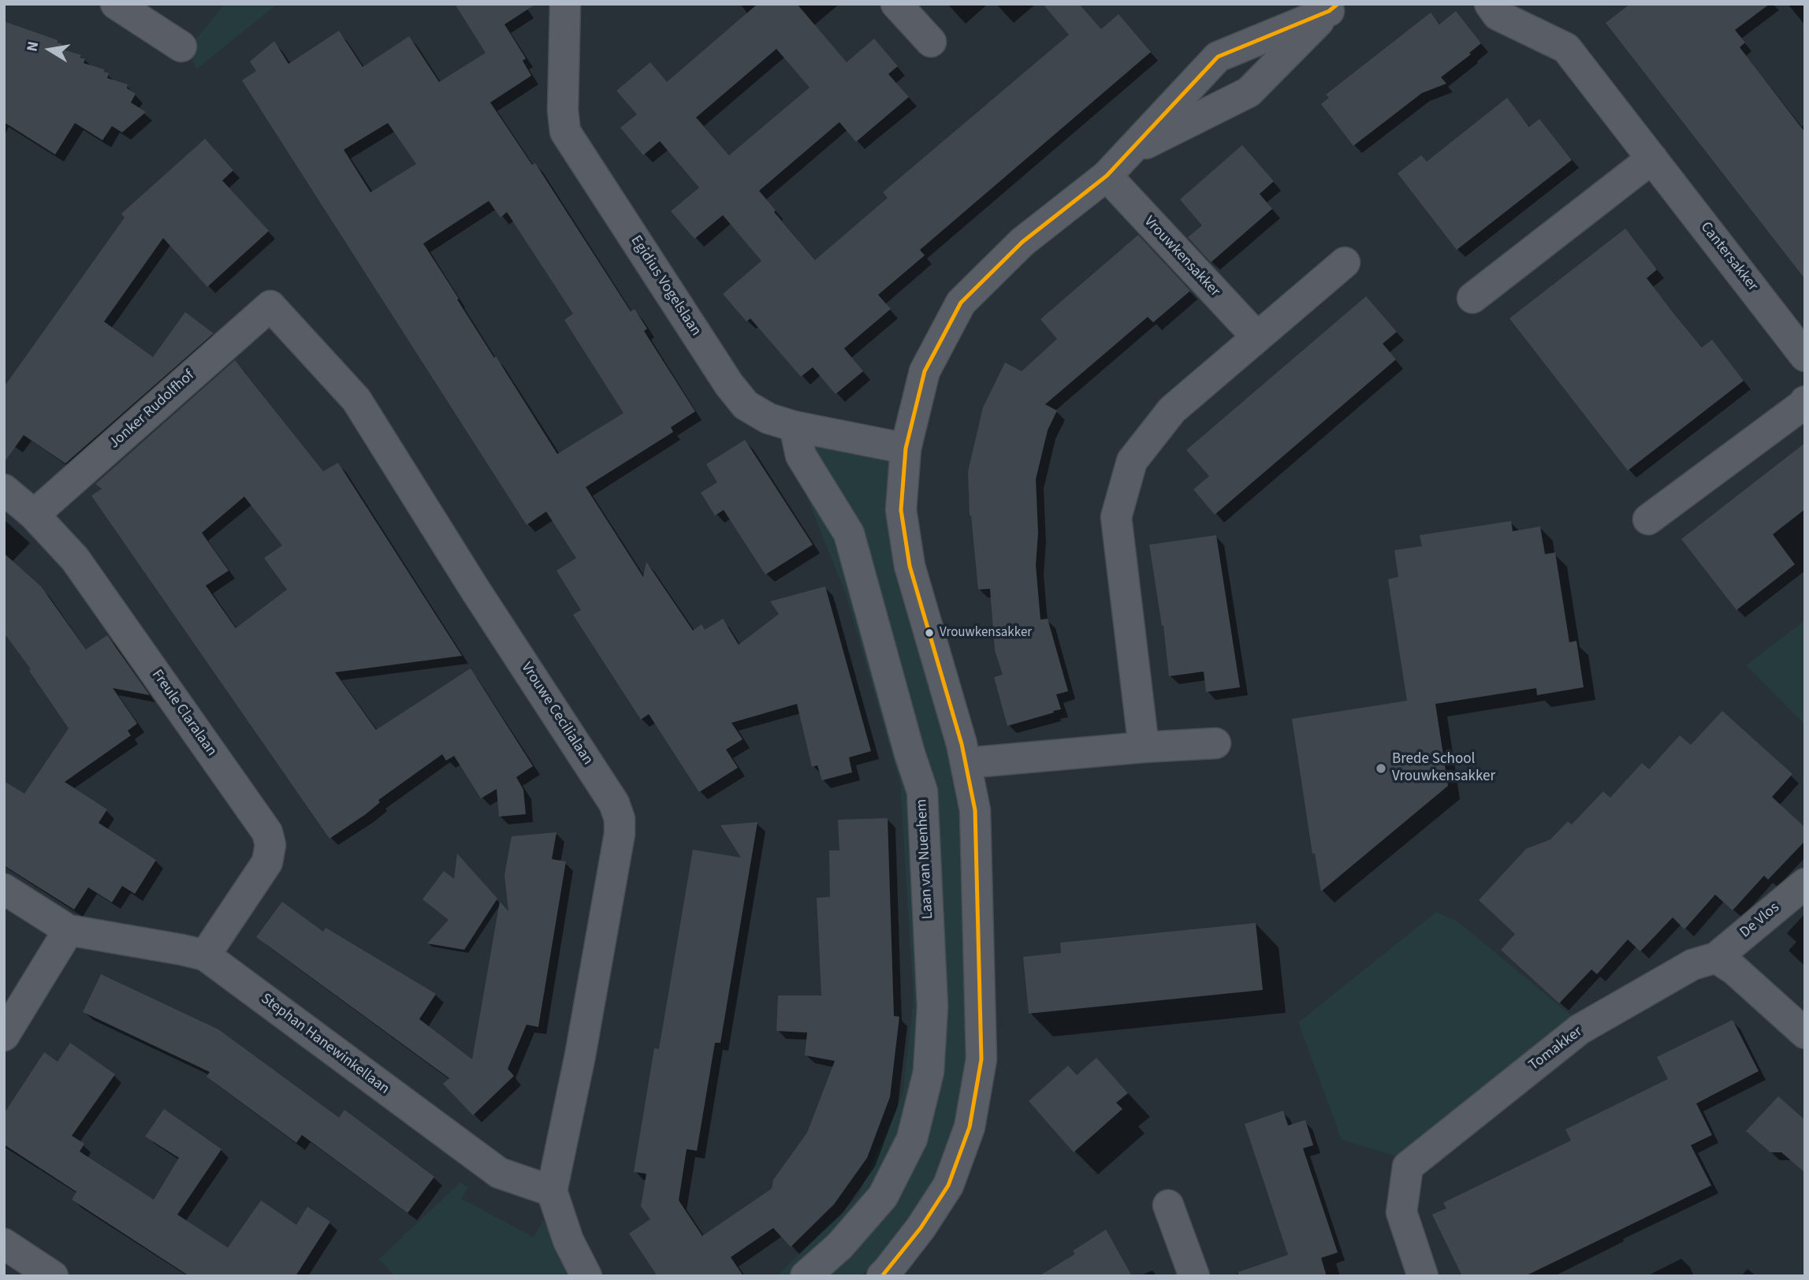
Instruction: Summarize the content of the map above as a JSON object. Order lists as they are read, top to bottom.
{
  "streets": {
    "street": [
      "Vrouwkensakker",
      "Cantersakker",
      "Egidius Vogelslaan",
      "Jonker Rudolfhof",
      "Freule Claralaan",
      "Vrouwe Cecilialaan",
      "Laan van Nuenhem",
      "De Vlos",
      "Stephan Hanewinkellaan",
      "Tomakker"
    ]
  },
  "crossings": [
    ["Egidius Vogelslaan", "Laan van Nuenhem"],
    ["Jonker Rudolfhof", "Freule Claralaan"],
    ["Jonker Rudolfhof", "Vrouwe Cecilialaan"],
    ["Freule Claralaan", "Stephan Hanewinkellaan"],
    ["Vrouwe Cecilialaan", "Stephan Hanewinkellaan"],
    ["De Vlos", "Tomakker"]
  ],
  "places": ["Vrouwkensakker", "Brede School Vrouwkensakker"],
  "north": "left"
}
